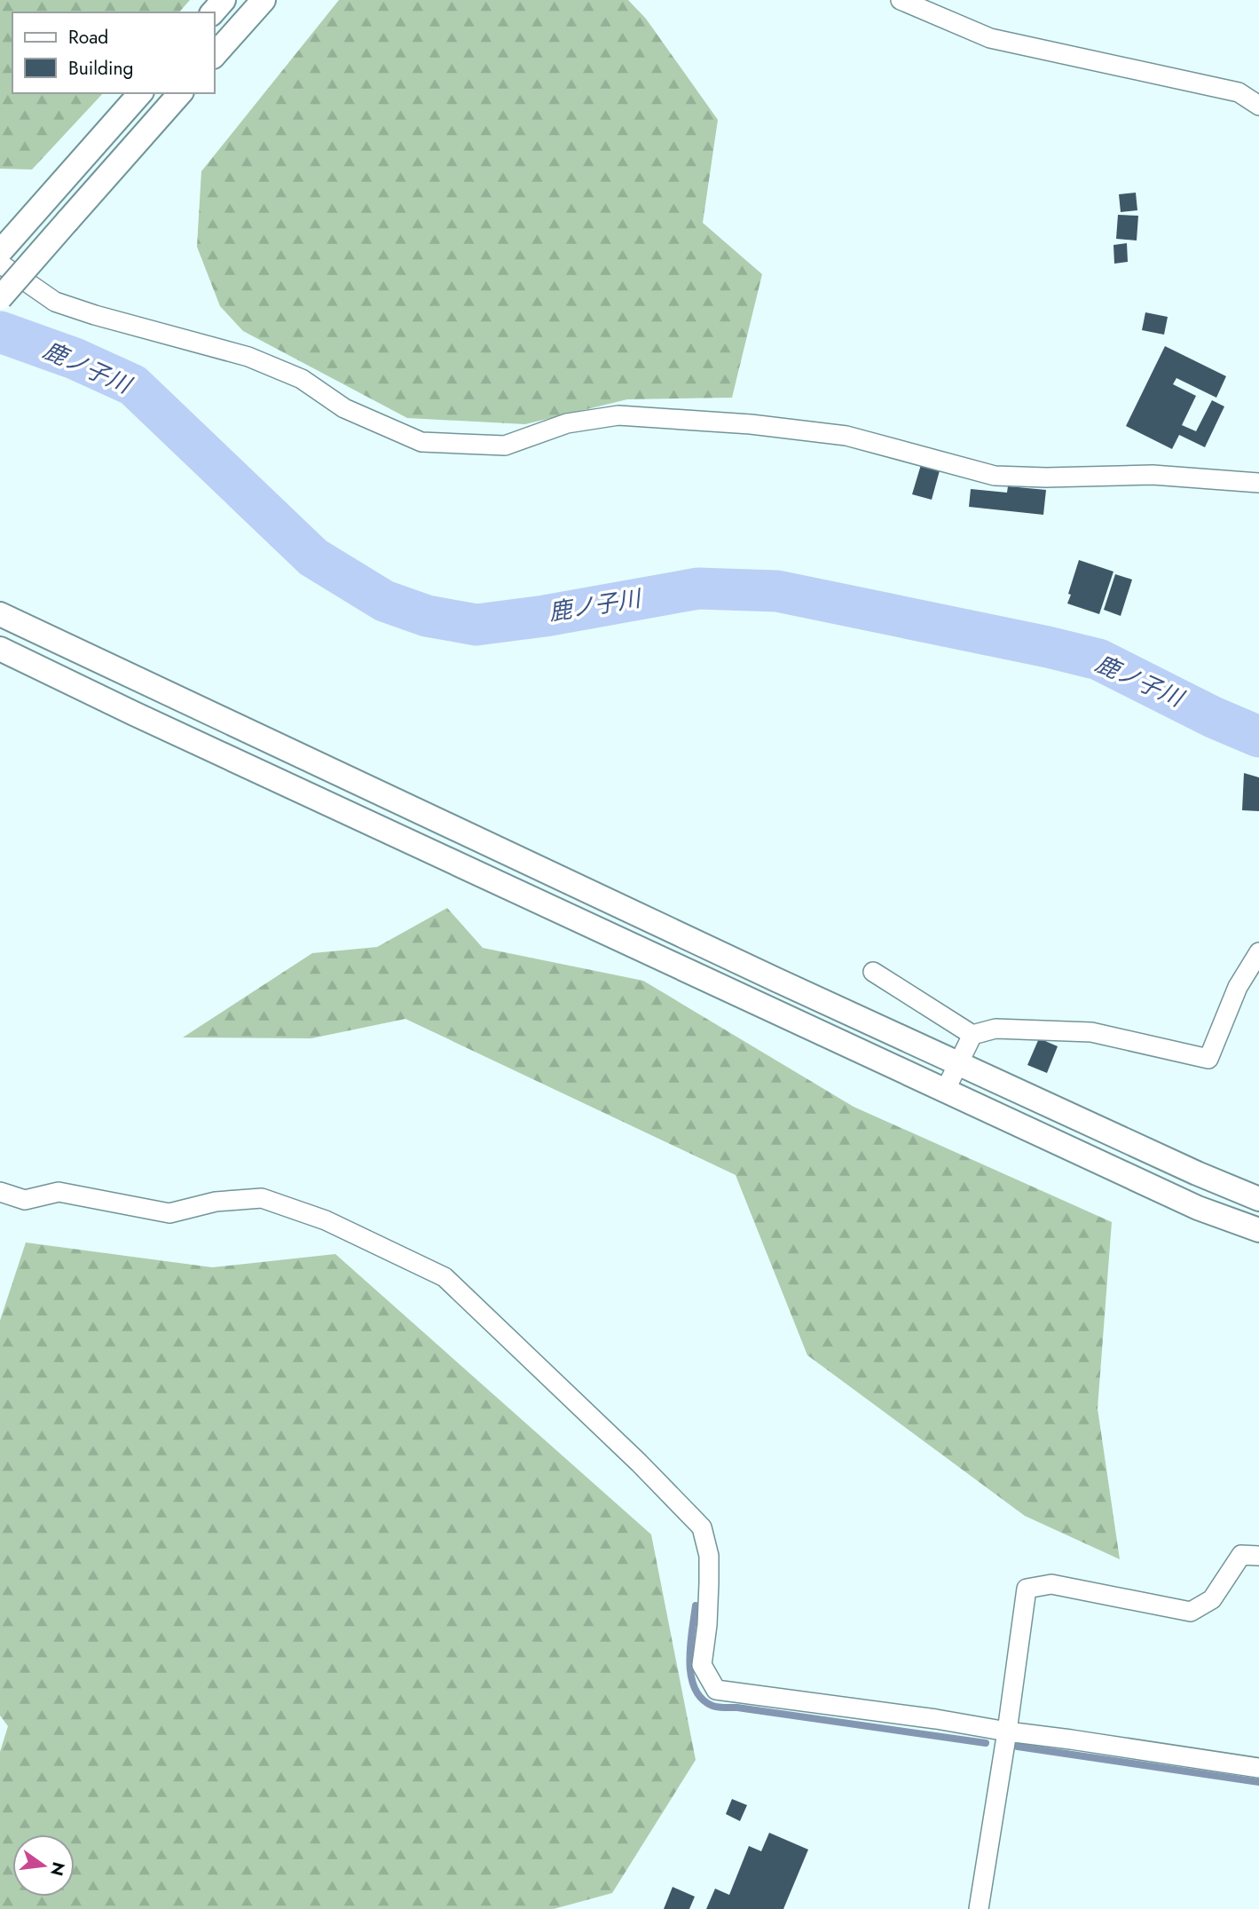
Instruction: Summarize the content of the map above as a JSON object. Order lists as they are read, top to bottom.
{
  "water": ["鹿ノ子川"],
  "legend": ["Road", "Building"],
  "north": "right"
}
